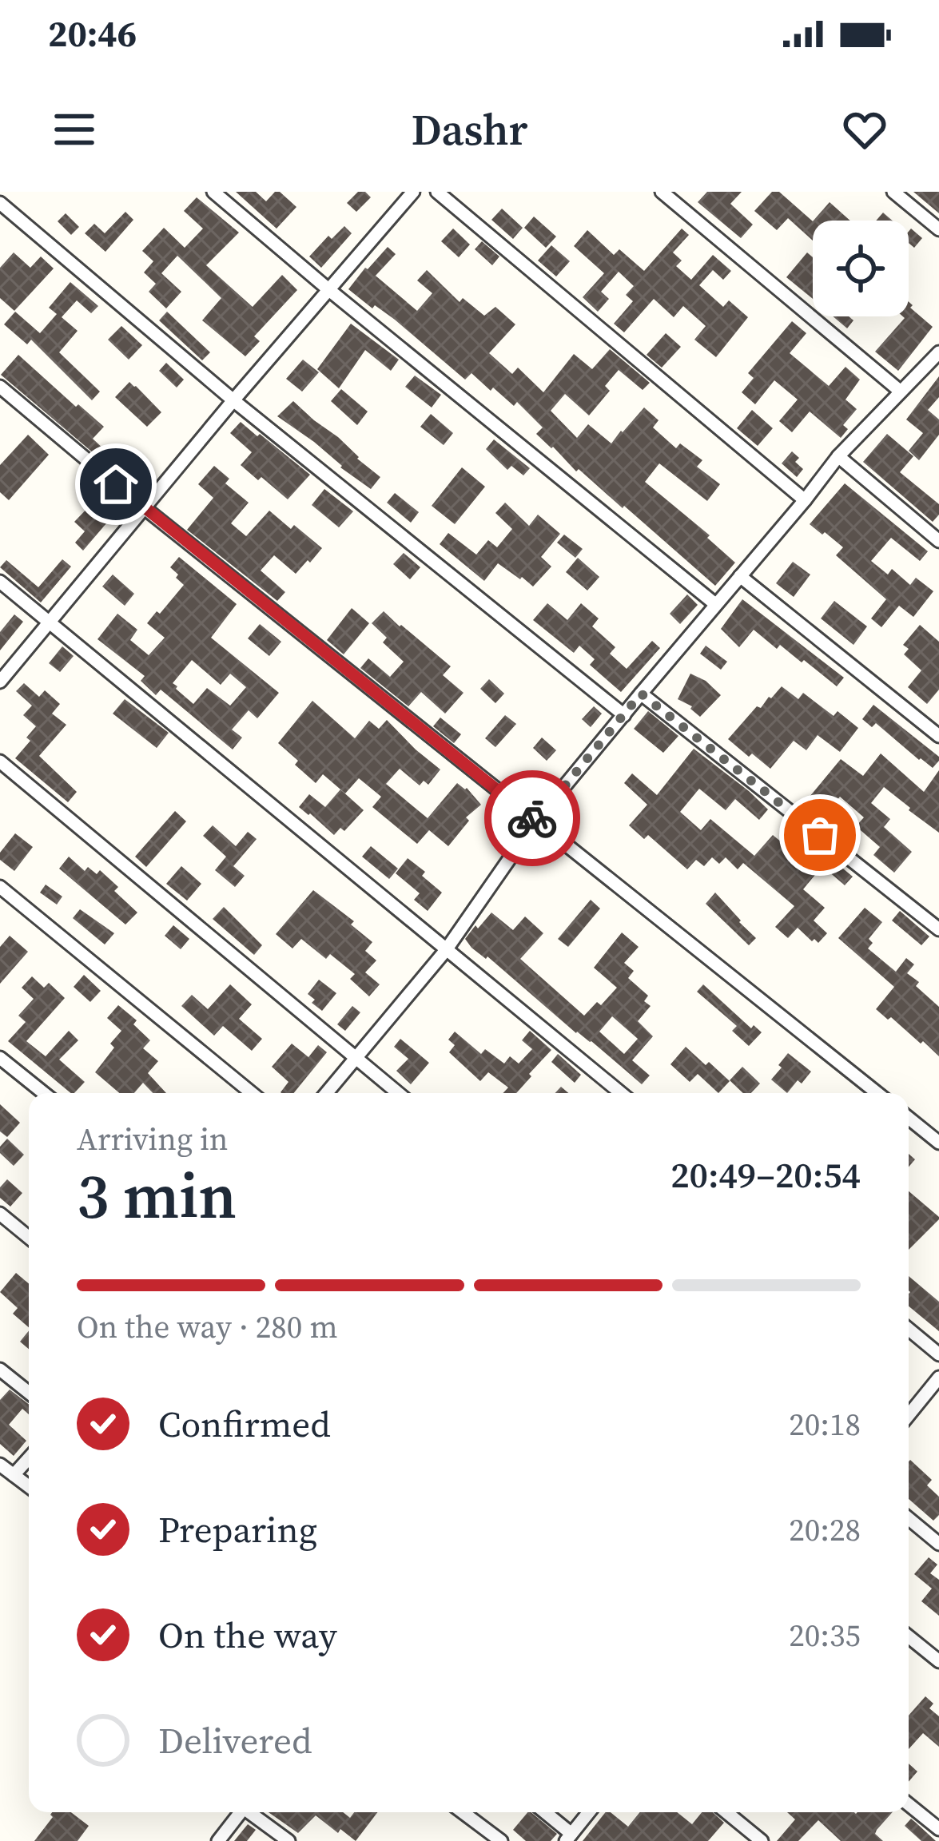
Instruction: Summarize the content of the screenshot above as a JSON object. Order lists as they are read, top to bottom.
{
  "page": {
    "status": "20:46",
    "header": "Dashr",
    "heading": ["3 min", "Arriving in", "20:49–20:54"],
    "bar": "On the way · 280 m",
    "list": [
      ["Confirmed", "20:18"],
      ["Preparing", "20:28"],
      ["On the way", "20:35"],
      "Delivered"
    ]
  }
}
